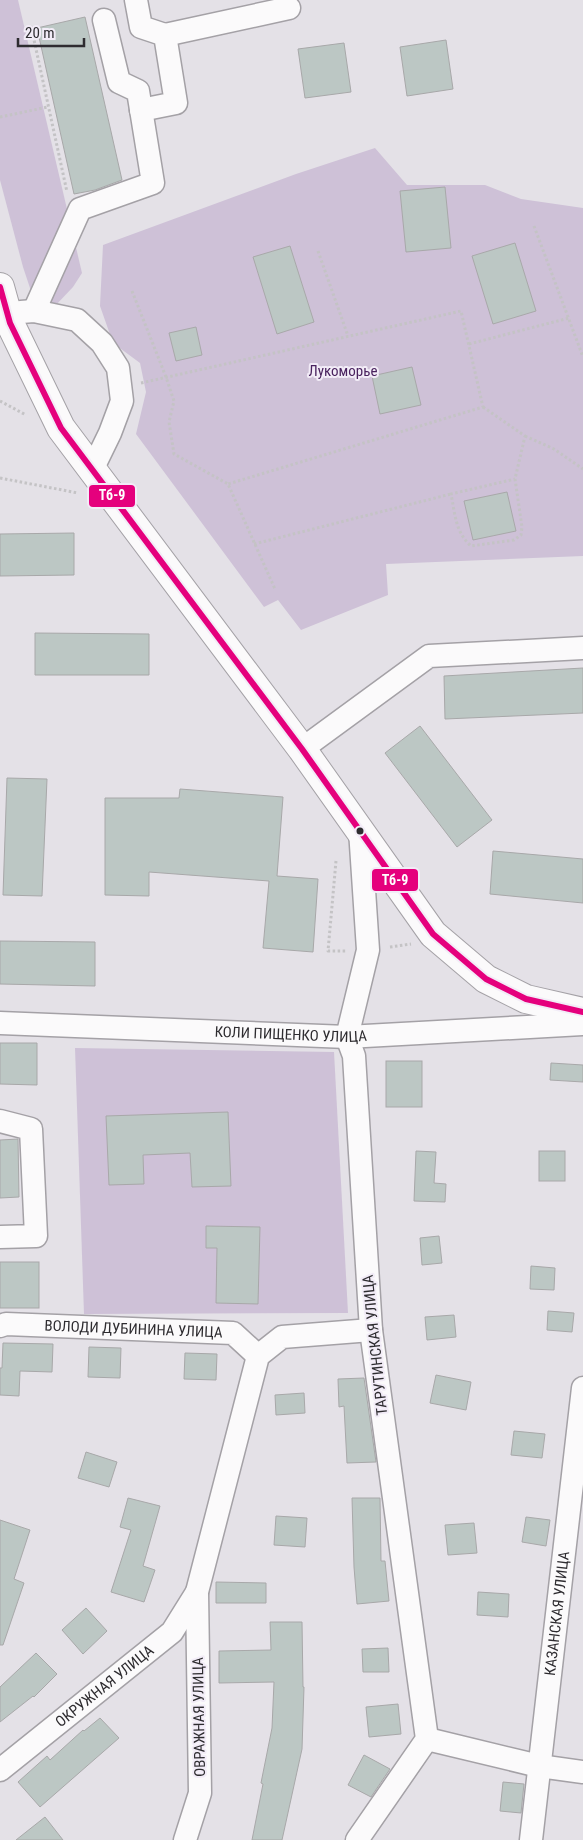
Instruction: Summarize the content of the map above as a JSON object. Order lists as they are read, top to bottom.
{
  "streets": {
    "street": [
      "КОЛИ ПИЩЕНКО УЛИЦА",
      "ВОЛОДИ ДУБИНИНА УЛИЦА",
      "ТАРУТИНСКАЯ УЛИЦА",
      "КАЗАНСКАЯ УЛИЦА",
      "ОКРУЖНАЯ УЛИЦА",
      "ОВРАЖНАЯ УЛИЦА"
    ]
  },
  "crossings": [
    ["КОЛИ ПИЩЕНКО УЛИЦА", "ТАРУТИНСКАЯ УЛИЦА"],
    ["ОКРУЖНАЯ УЛИЦА", "ОВРАЖНАЯ УЛИЦА"]
  ],
  "parks": ["Лукоморье"],
  "lines": ["transit line Тб-9"],
  "scale_bar": "20 m"
}
